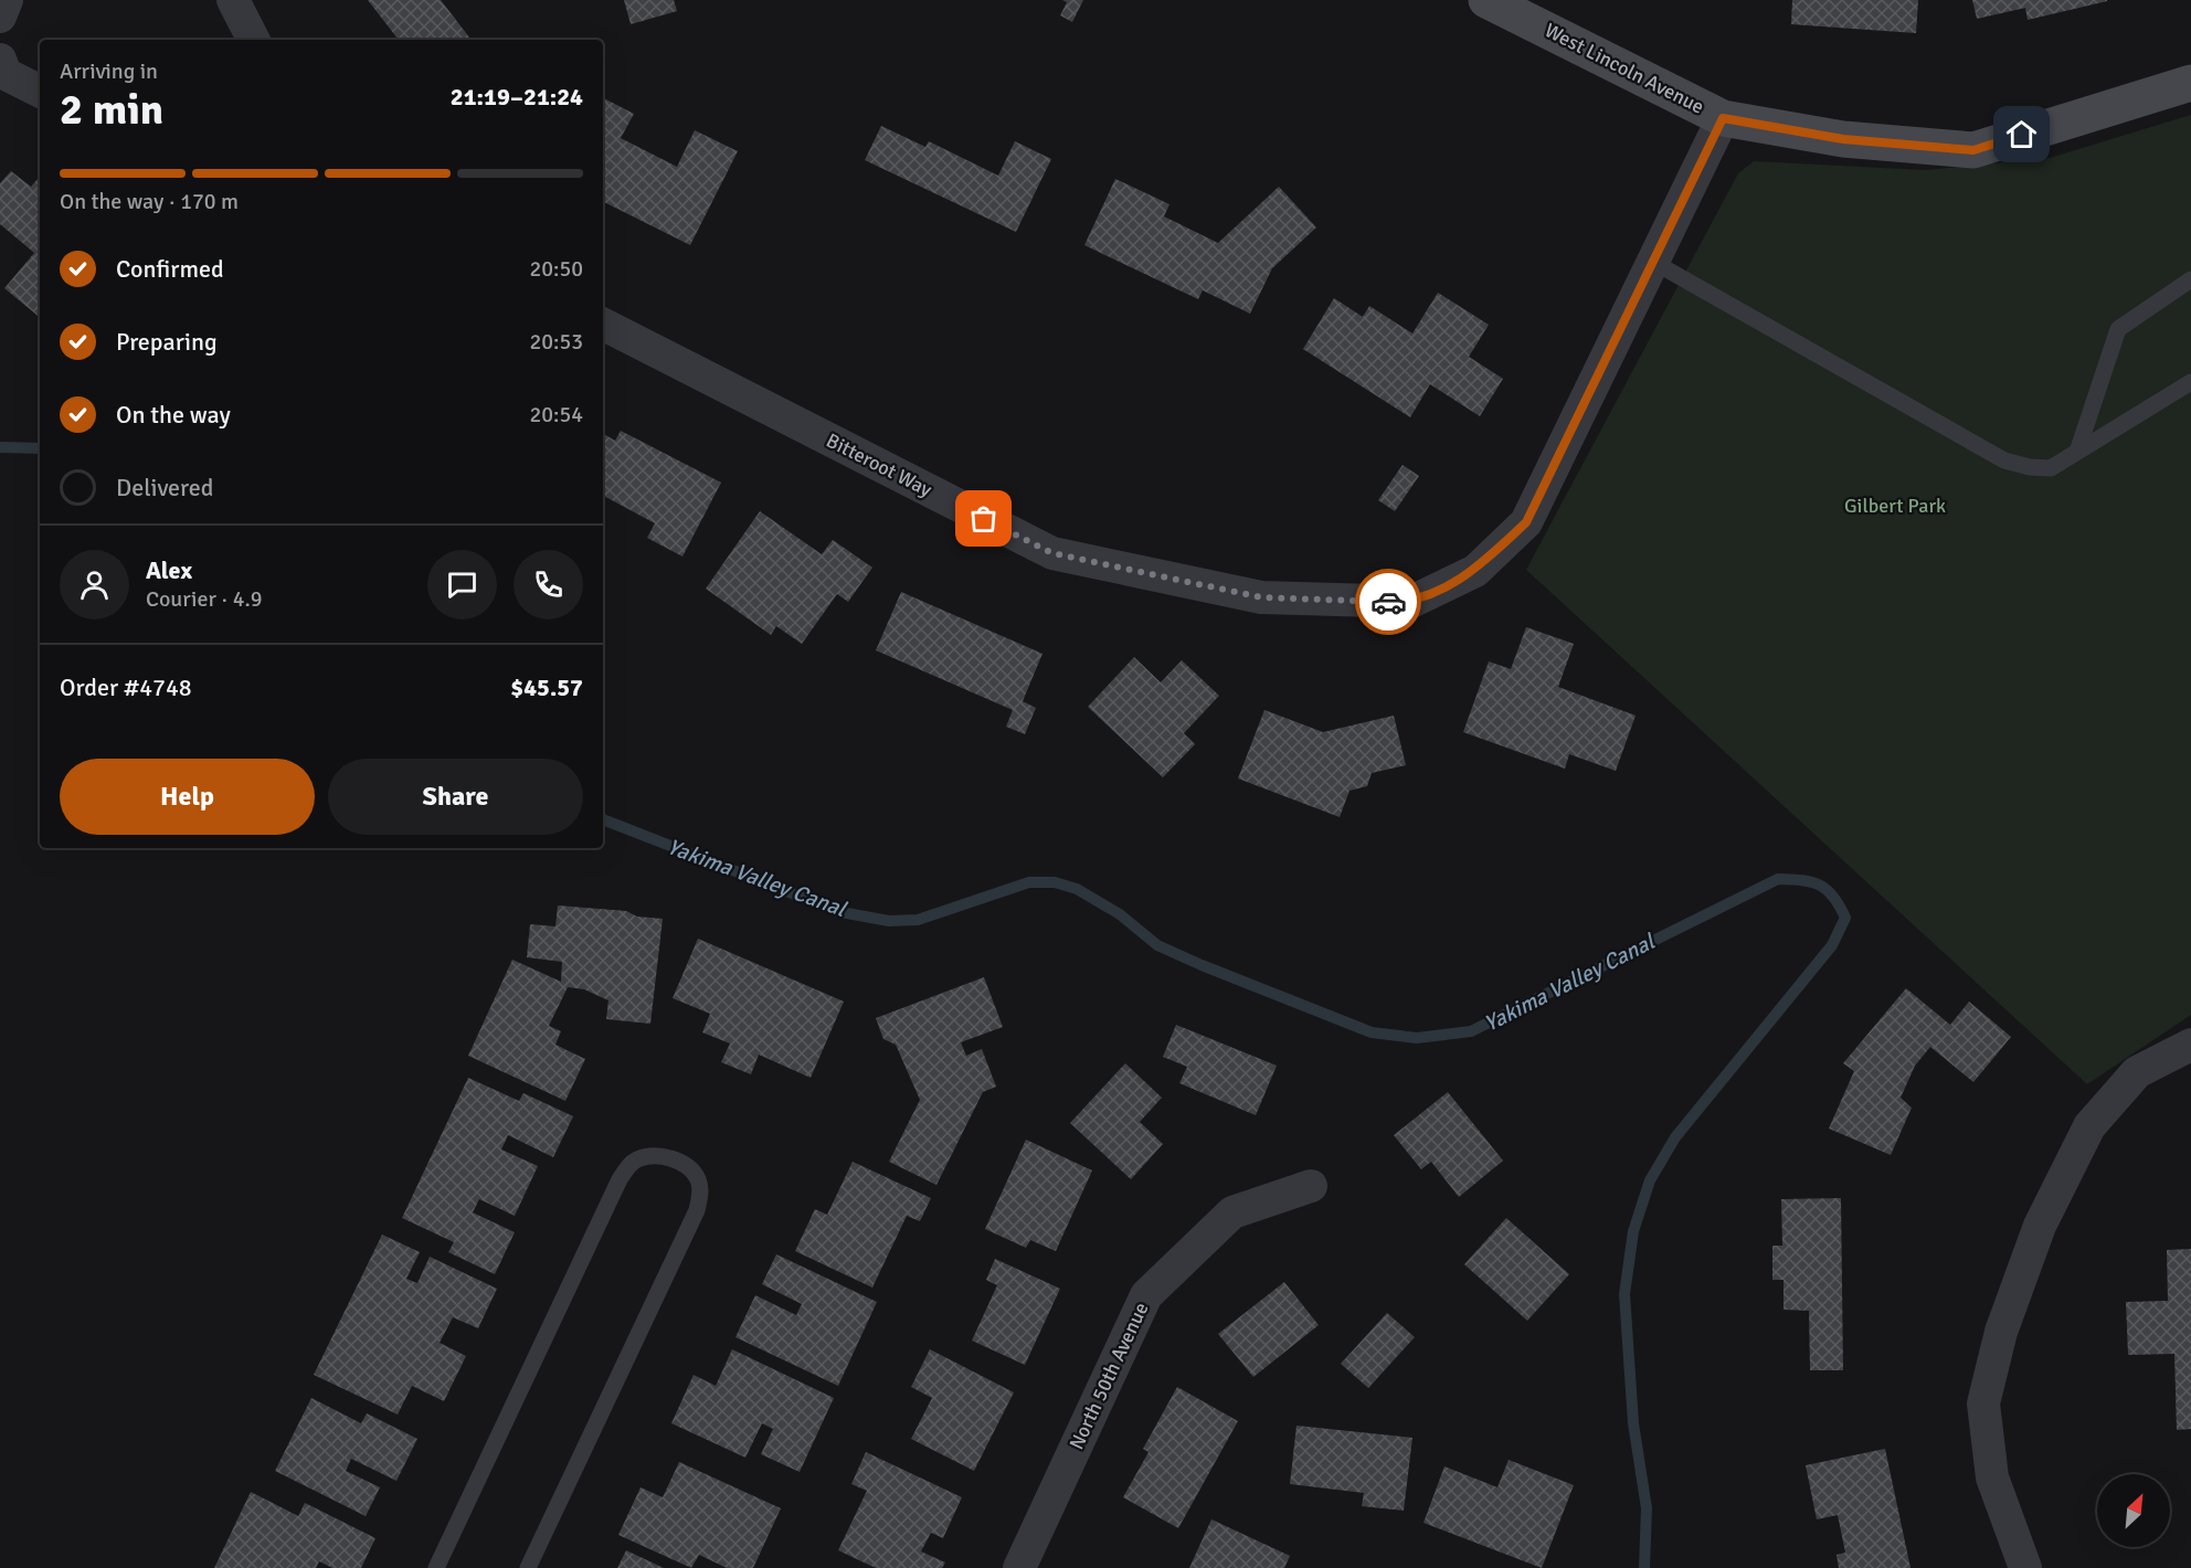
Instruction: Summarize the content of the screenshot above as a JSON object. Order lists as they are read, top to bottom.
{
  "streets": {
    "street": ["West Lincoln Avenue", "Bitteroot Way", "North 50th Avenue"]
  },
  "crossings": [
    ["West Lincoln Avenue", "Bitteroot Way"]
  ],
  "water": ["Yakima Valley Canal"],
  "parks": ["Gilbert Park"],
  "north": "top right",
  "page": {
    "heading": ["2 min", "Arriving in", "21:19–21:24"],
    "panel": [
      "Alex",
      "Courier · 4.9",
      "Order #4748",
      "$45.57"
    ],
    "bar": "On the way · 170 m",
    "list": [
      ["Confirmed", "20:50"],
      ["Preparing", "20:53"],
      ["On the way", "20:54"],
      "Delivered"
    ],
    "buttons": ["Help", "Share"]
  }
}
